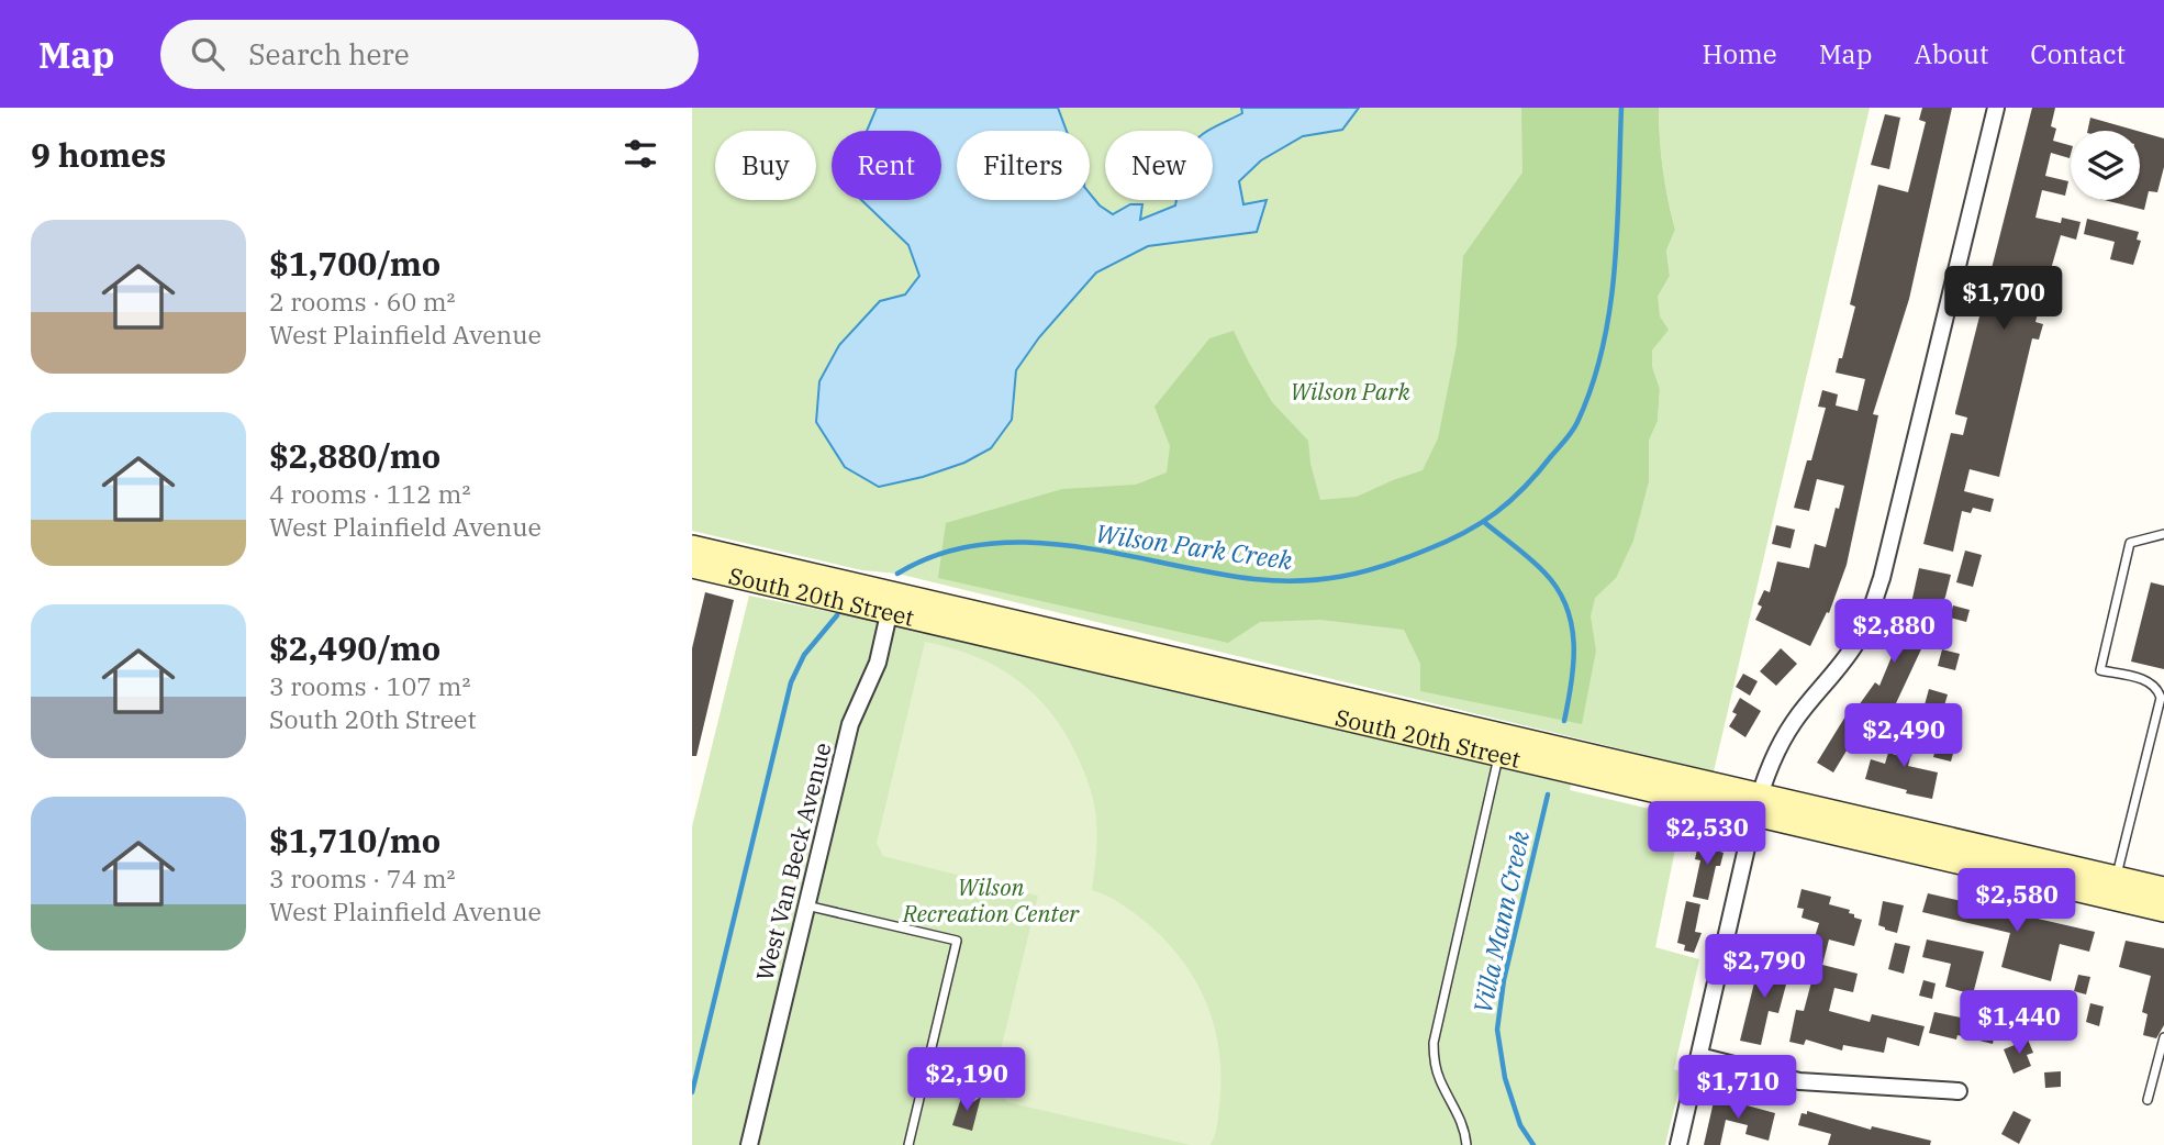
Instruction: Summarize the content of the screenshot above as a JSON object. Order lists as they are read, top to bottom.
{
  "streets": {
    "street": ["South 20th Street", "West Van Beck Avenue"]
  },
  "crossings": [
    ["South 20th Street", "West Van Beck Avenue"]
  ],
  "water": ["Wilson Park Creek", "Villa Mann Creek"],
  "parks": ["Wilson Park", "Wilson Recreation Center"],
  "page": {
    "header": "Map",
    "search": "Search here",
    "nav": [
      "Home",
      "Map",
      "About",
      "Contact"
    ],
    "heading": "9 homes",
    "chip": [
      "Buy",
      "Rent",
      "Filters",
      "New"
    ],
    "list": [
      {
        "name": "$1,700/mo",
        "note": "2 rooms · 60 m² · West Plainfield Avenue"
      },
      {
        "name": "$2,880/mo",
        "note": "4 rooms · 112 m² · West Plainfield Avenue"
      },
      {
        "name": "$2,490/mo",
        "note": "3 rooms · 107 m² · South 20th Street"
      },
      {
        "name": "$1,710/mo",
        "note": "3 rooms · 74 m² · West Plainfield Avenue"
      }
    ],
    "price": [
      "$1,700",
      "$2,880",
      "$2,490",
      "$2,530",
      "$2,580",
      "$2,790",
      "$1,440",
      "$2,190",
      "$1,710"
    ]
  }
}
